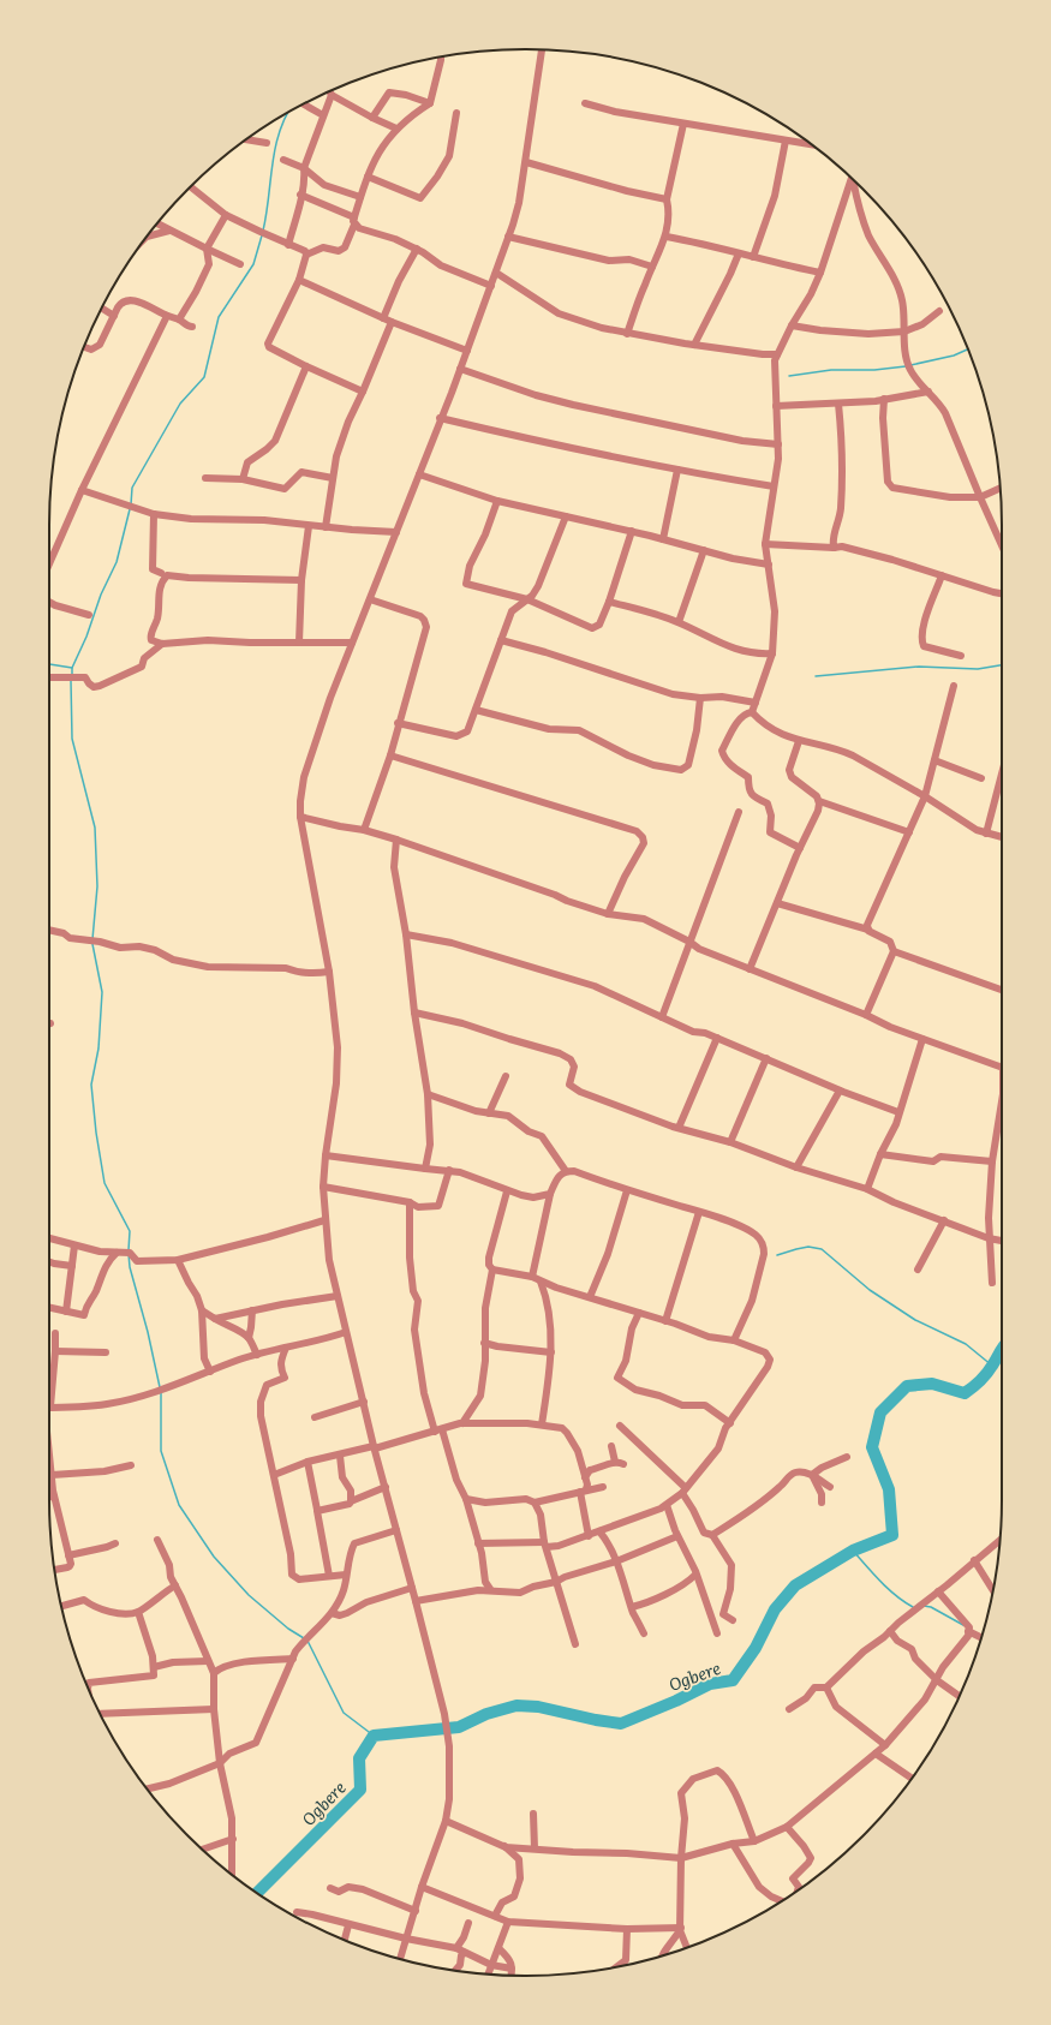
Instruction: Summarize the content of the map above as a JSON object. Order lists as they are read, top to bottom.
{
  "water": ["Ogbere"]
}
